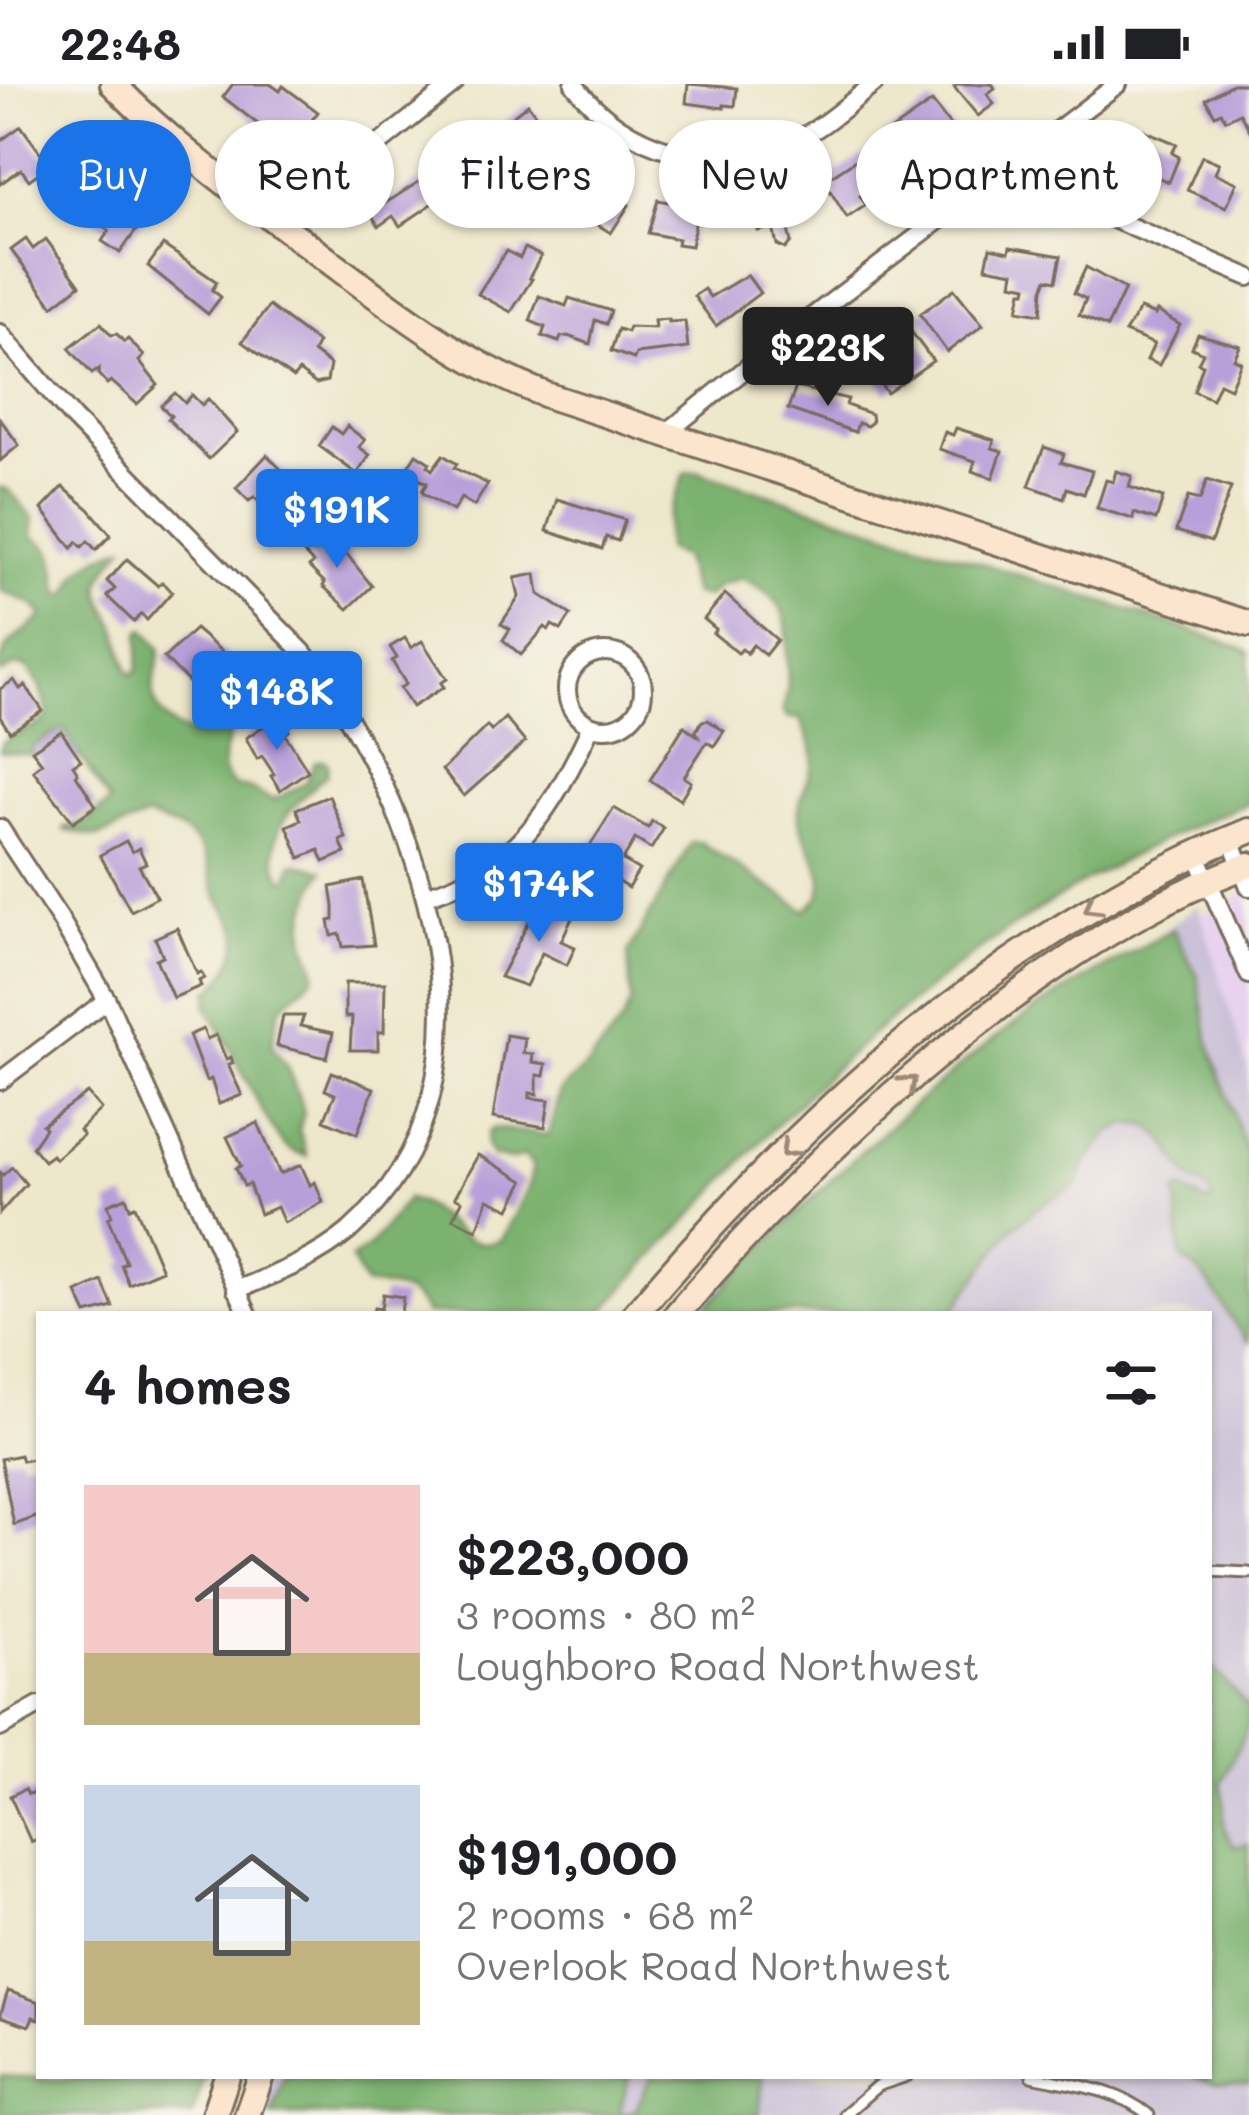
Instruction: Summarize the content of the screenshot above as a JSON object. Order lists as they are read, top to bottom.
{
  "page": {
    "status": "22:48",
    "chip": [
      "Buy",
      "Rent",
      "Filters",
      "New",
      "Apartment"
    ],
    "price": [
      "$223K",
      "$191K",
      "$148K",
      "$174K"
    ],
    "heading": "4 homes",
    "list": [
      {
        "name": "$223,000",
        "note": "3 rooms · 80 m² · Loughboro Road Northwest"
      },
      {
        "name": "$191,000",
        "note": "2 rooms · 68 m² · Overlook Road Northwest"
      }
    ]
  }
}
